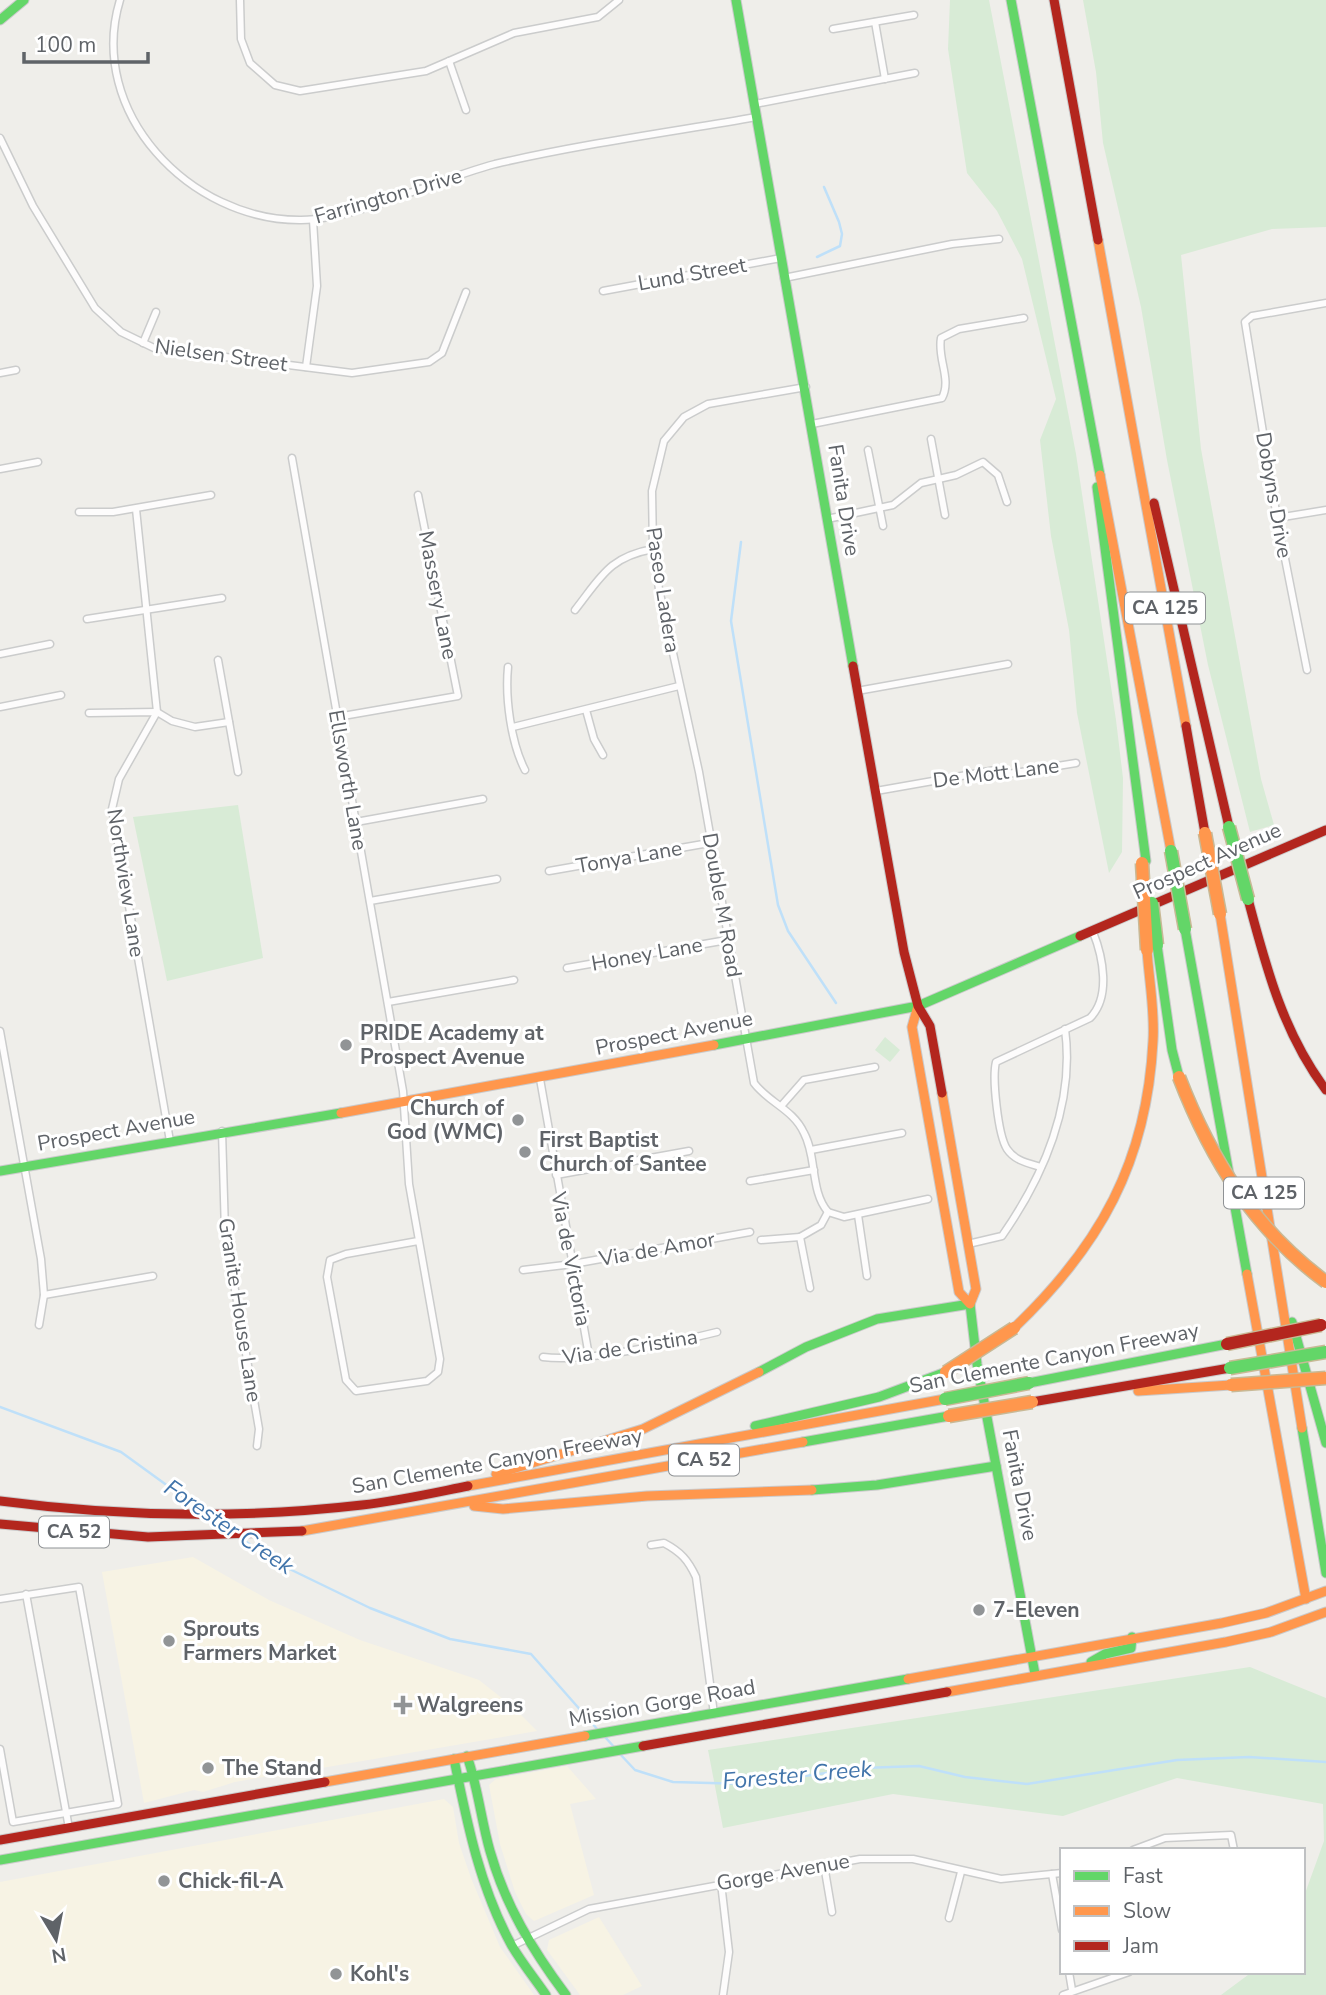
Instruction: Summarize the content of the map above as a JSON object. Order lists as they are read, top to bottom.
{
  "streets": {
    "main road": [
      "Fanita Drive",
      "CA 125",
      "Prospect Avenue",
      "San Clemente Canyon Freeway",
      "CA 52",
      "Mission Gorge Road"
    ],
    "street": [
      "Farrington Drive",
      "Lund Street",
      "Nielsen Street",
      "Dobyns Drive",
      "Paseo Ladera",
      "Massery Lane",
      "De Mott Lane",
      "Ellsworth Lane",
      "Tonya Lane",
      "Northview Lane",
      "Double M Road",
      "Honey Lane",
      "Via de Amor",
      "Via de Victoria",
      "Granite House Lane",
      "Via de Cristina",
      "Gorge Avenue"
    ]
  },
  "crossings": [
    ["Farrington Drive", "Fanita Drive"],
    ["Lund Street", "Fanita Drive"],
    ["Fanita Drive", "Paseo Ladera"],
    ["Fanita Drive", "De Mott Lane"],
    ["Fanita Drive", "Prospect Avenue"],
    ["Fanita Drive", "Mission Gorge Road"],
    ["Paseo Ladera", "Double M Road"],
    ["Massery Lane", "Ellsworth Lane"],
    ["CA 125", "Mission Gorge Road"],
    ["Ellsworth Lane", "Prospect Avenue"],
    ["Tonya Lane", "Double M Road"],
    ["Prospect Avenue", "Northview Lane"],
    ["Prospect Avenue", "Double M Road"],
    ["Prospect Avenue", "Via de Victoria"],
    ["Prospect Avenue", "Granite House Lane"],
    ["Double M Road", "Honey Lane"],
    ["Via de Amor", "Via de Victoria"],
    ["Via de Victoria", "Via de Cristina"]
  ],
  "water": ["Forester Creek"],
  "places": {
    "other": [
      "PRIDE Academy at Prospect Avenue",
      "Church of God (WMC)",
      "First Baptist Church of Santee",
      "7-Eleven",
      "Sprouts Farmers Market",
      "The Stand",
      "Chick-fil-A",
      "Kohl's"
    ],
    "health": ["Walgreens"]
  },
  "legend": ["Fast", "Slow", "Jam"],
  "scale_bar": "100 m",
  "north": "bottom"
}
